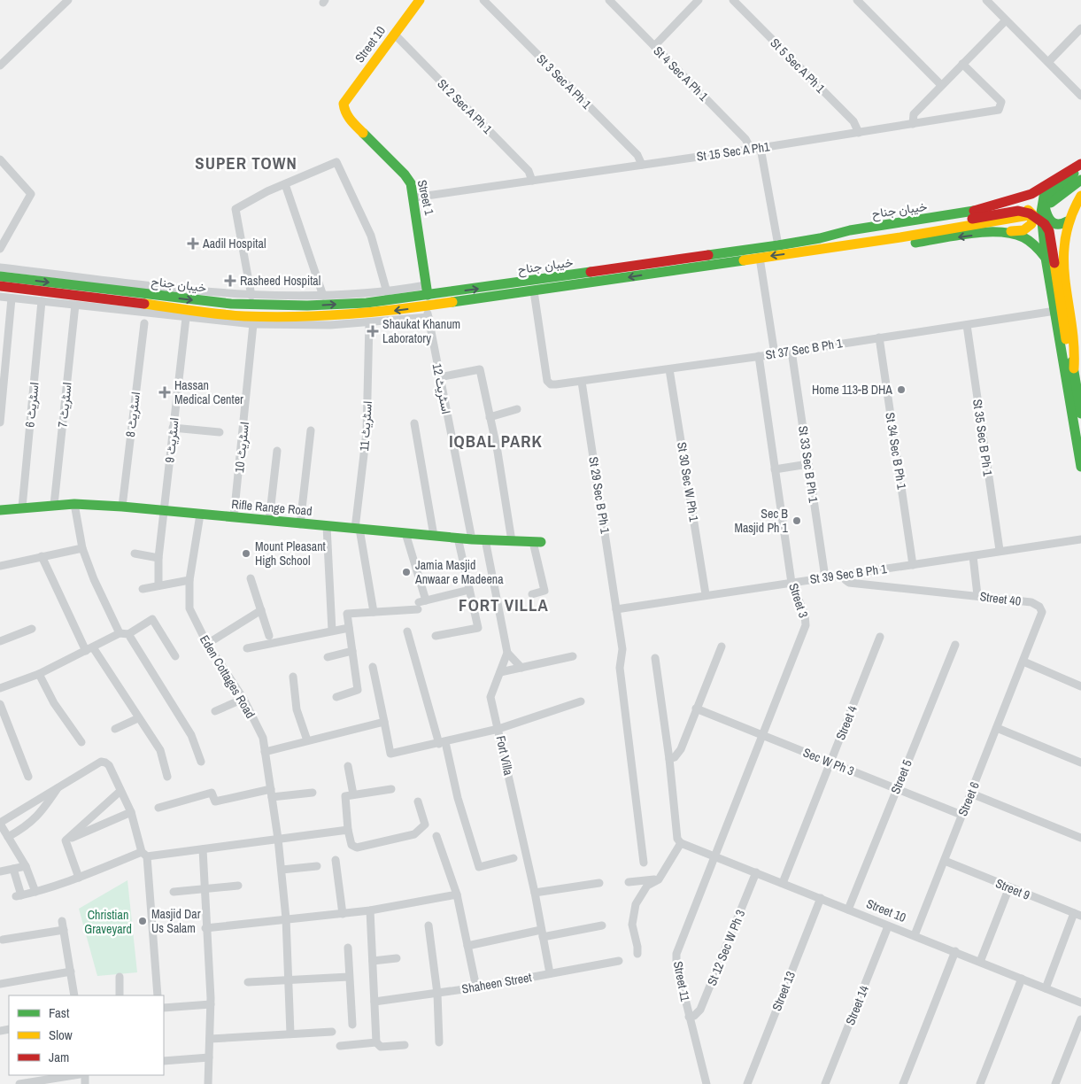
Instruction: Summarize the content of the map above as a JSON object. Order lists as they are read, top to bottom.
{
  "streets": {
    "main road": [
      "Street 10",
      "Street 1",
      "خیبان جناح",
      "Rifle Range Road"
    ],
    "street": [
      "St 5 Sec A Ph 1",
      "St 4 Sec A Ph 1",
      "St 3 Sec A Ph 1",
      "St 2 Sec A Ph 1",
      "St 15 Sec A Ph1",
      "St 37 Sec B Ph 1",
      "اسٹریٹ 12",
      "اسٹریٹ 6",
      "اسٹریٹ 7",
      "اسٹریٹ 8",
      "اسٹریٹ 11",
      "St 35 Sec B Ph 1",
      "اسٹریٹ 9",
      "اسٹریٹ 10",
      "St 34 Sec B Ph 1",
      "St 33 Sec B Ph 1",
      "St 30 Sec W Ph 1",
      "St 29 Sec B Ph 1",
      "St 39 Sec B Ph 1",
      "Street 40",
      "Street 3",
      "Eden Cottages Road",
      "Street 4",
      "Fort Villa",
      "Sec W Ph 3",
      "Street 5",
      "Street 6",
      "Street 9",
      "St 12 Sec W Ph 3",
      "Street 11",
      "Shaheen Street",
      "Street 13",
      "Street 14"
    ]
  },
  "crossings": [
    ["Street 10", "St 2 Sec A Ph 1"],
    ["Street 10", "Street 1"],
    ["Street 10", "Street 3"],
    ["Street 10", "Street 4"],
    ["Street 10", "Street 5"],
    ["Street 10", "Street 6"],
    ["Street 10", "St 12 Sec W Ph 3"],
    ["Street 10", "Street 11"],
    ["Street 10", "Street 13"],
    ["Street 10", "Street 14"],
    ["St 5 Sec A Ph 1", "St 15 Sec A Ph1"],
    ["St 4 Sec A Ph 1", "St 15 Sec A Ph1"],
    ["St 3 Sec A Ph 1", "St 15 Sec A Ph1"],
    ["St 2 Sec A Ph 1", "St 15 Sec A Ph1"],
    ["St 15 Sec A Ph1", "Street 1"],
    ["Street 1", "خیبان جناح"],
    ["خیبان جناح", "St 37 Sec B Ph 1"],
    ["خیبان جناح", "اسٹریٹ 12"],
    ["St 37 Sec B Ph 1", "St 35 Sec B Ph 1"],
    ["St 37 Sec B Ph 1", "St 34 Sec B Ph 1"],
    ["St 37 Sec B Ph 1", "St 33 Sec B Ph 1"],
    ["St 37 Sec B Ph 1", "St 30 Sec W Ph 1"],
    ["St 37 Sec B Ph 1", "St 29 Sec B Ph 1"],
    ["St 37 Sec B Ph 1", "Street 3"],
    ["اسٹریٹ 12", "Rifle Range Road"],
    ["اسٹریٹ 6", "Rifle Range Road"],
    ["اسٹریٹ 7", "Rifle Range Road"],
    ["اسٹریٹ 8", "Rifle Range Road"],
    ["اسٹریٹ 11", "Rifle Range Road"],
    ["St 35 Sec B Ph 1", "St 39 Sec B Ph 1"],
    ["اسٹریٹ 9", "Rifle Range Road"],
    ["اسٹریٹ 10", "Rifle Range Road"],
    ["St 34 Sec B Ph 1", "St 39 Sec B Ph 1"],
    ["St 33 Sec B Ph 1", "St 39 Sec B Ph 1"],
    ["St 30 Sec W Ph 1", "St 39 Sec B Ph 1"],
    ["St 29 Sec B Ph 1", "St 39 Sec B Ph 1"],
    ["Rifle Range Road", "Eden Cottages Road"],
    ["St 39 Sec B Ph 1", "Street 40"],
    ["St 39 Sec B Ph 1", "Street 3"],
    ["Street 40", "Street 6"],
    ["Street 3", "Sec W Ph 3"],
    ["Street 3", "Street 11"],
    ["Street 4", "Sec W Ph 3"],
    ["Fort Villa", "Shaheen Street"],
    ["Sec W Ph 3", "Street 5"],
    ["Sec W Ph 3", "Street 6"],
    ["Street 6", "Street 9"],
    ["St 12 Sec W Ph 3", "Street 11"]
  ],
  "districts": ["SUPER TOWN", "IQBAL PARK", "FORT VILLA"],
  "parks": ["Christian Graveyard"],
  "places": {
    "health": [
      "Aadil Hospital",
      "Rasheed Hospital",
      "Shaukat Khanum Laboratory",
      "Hassan Medical Center"
    ],
    "other": [
      "Home 113-B DHA",
      "Sec B Masjid Ph 1",
      "Mount Pleasant High School",
      "Jamia Masjid Anwaar e Madeena",
      "Masjid Dar Us Salam"
    ]
  },
  "legend": ["Fast", "Slow", "Jam"]
}
